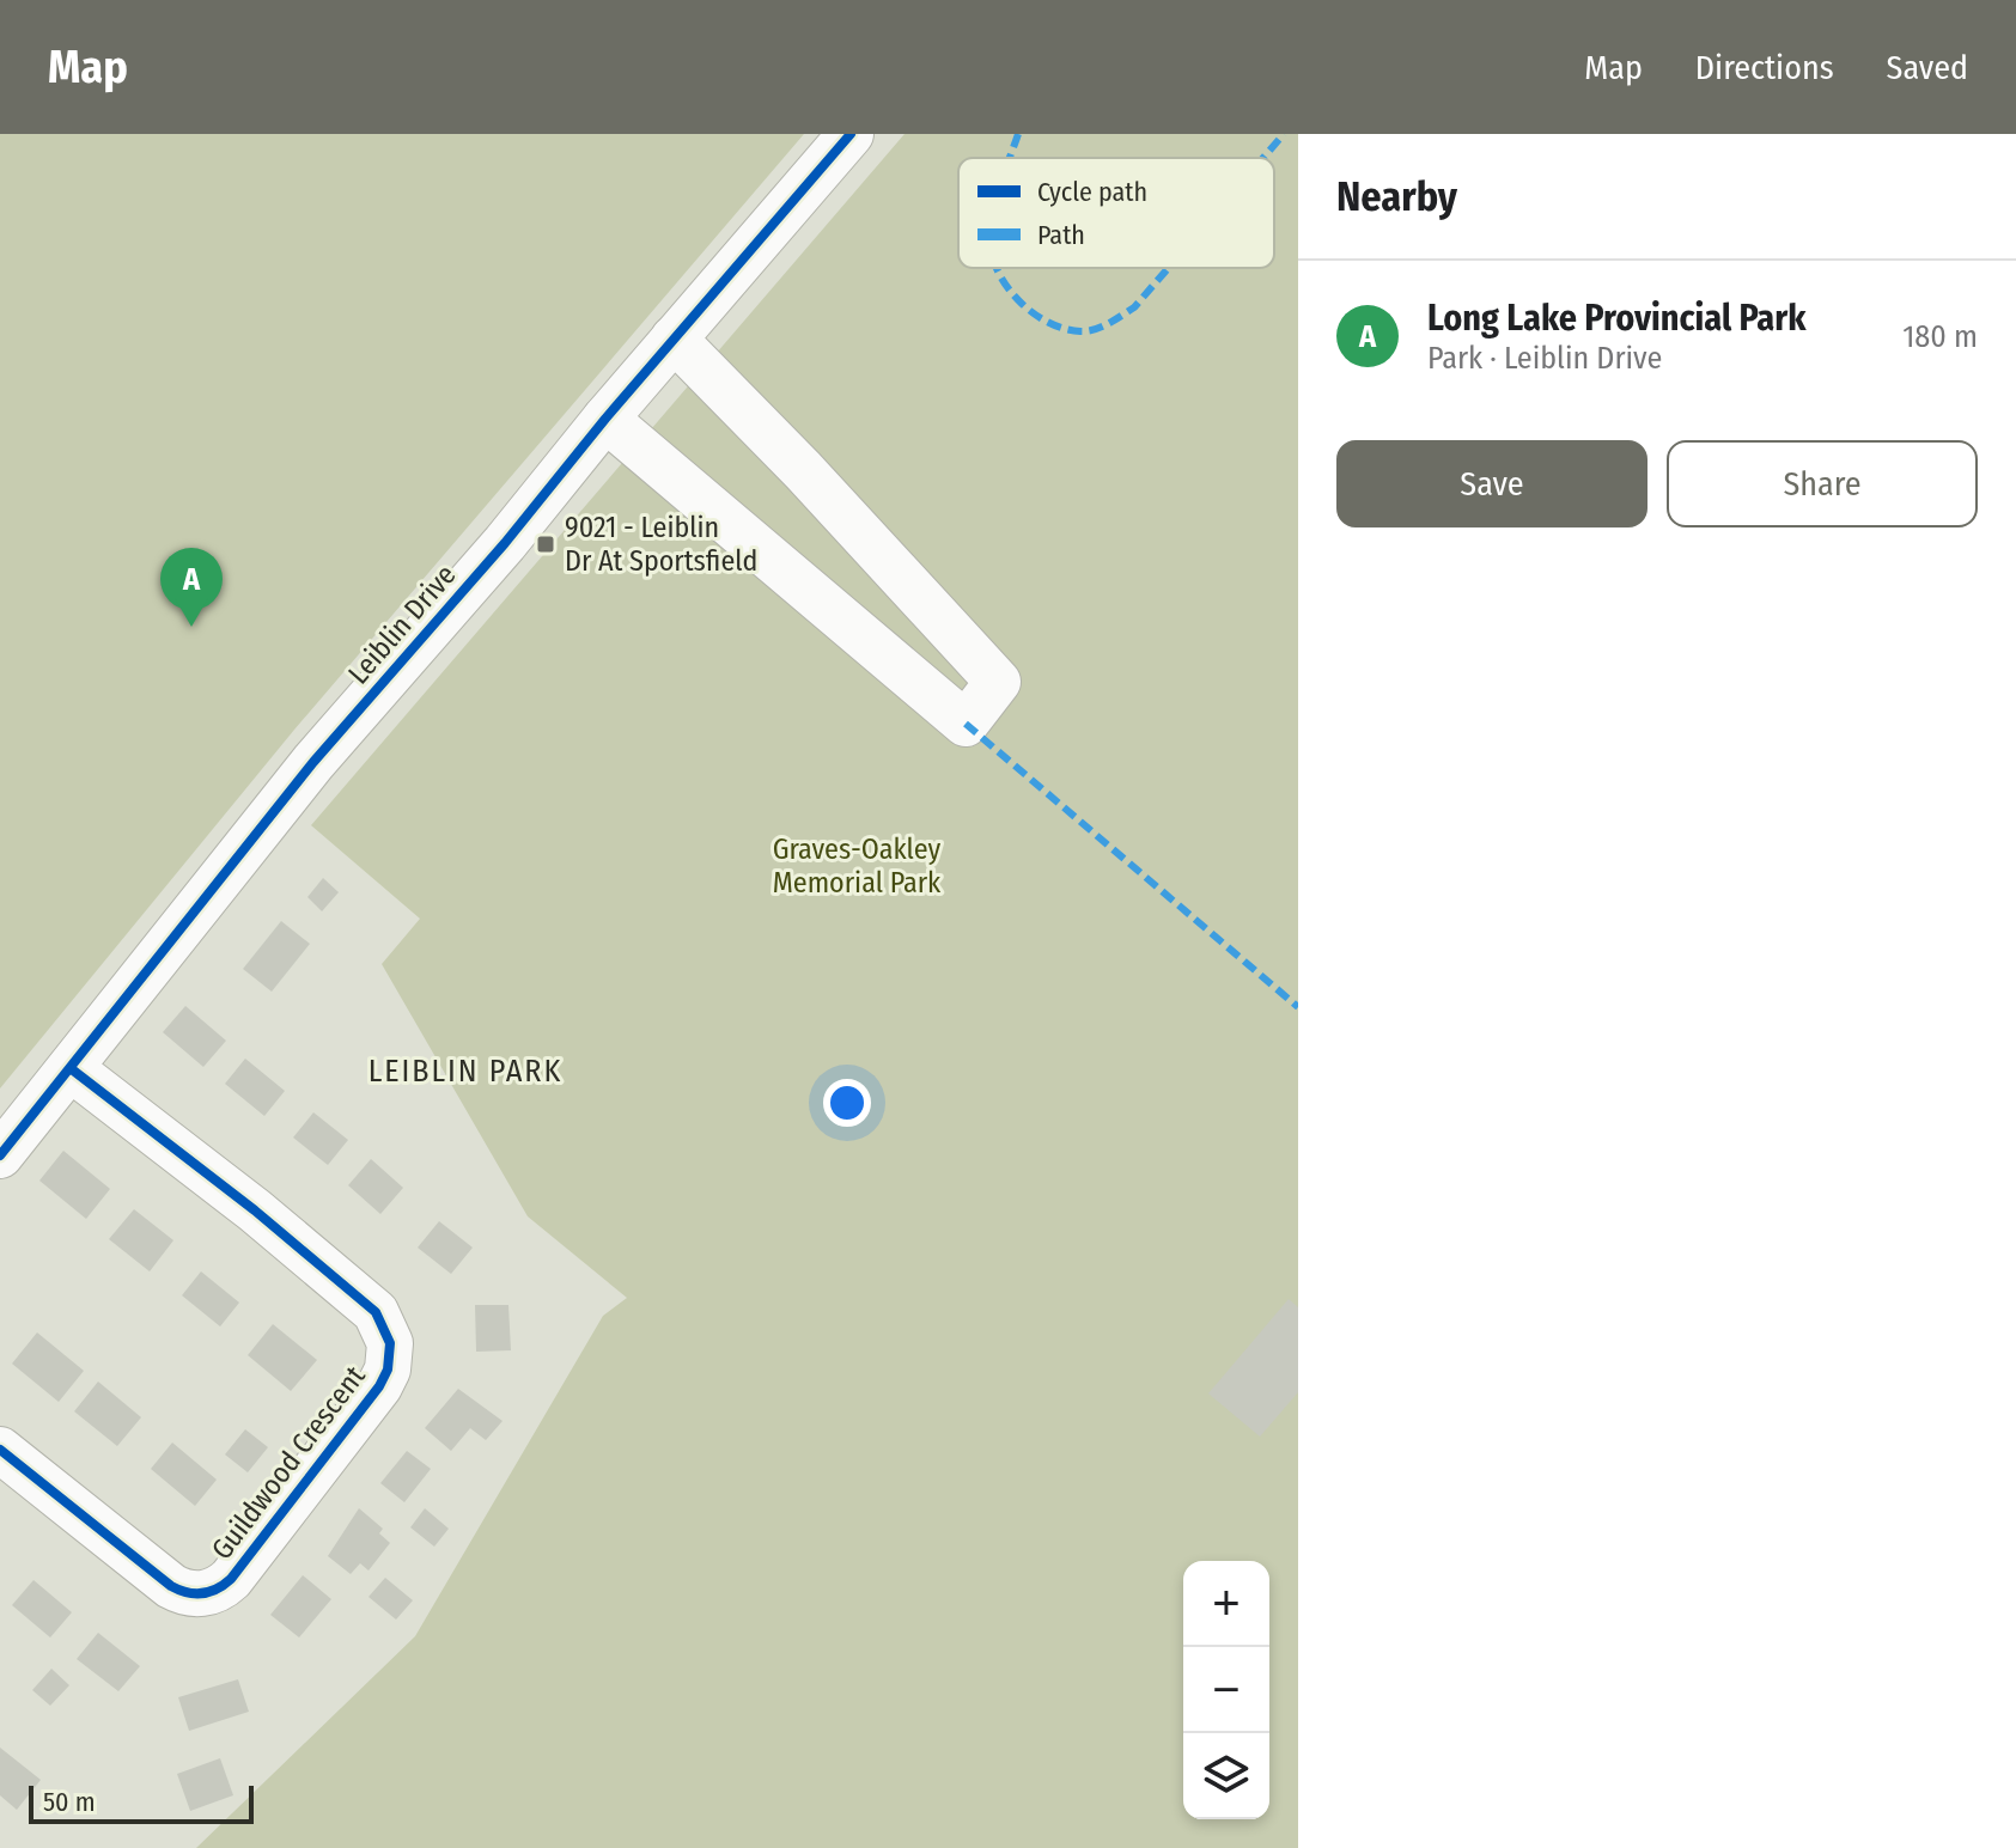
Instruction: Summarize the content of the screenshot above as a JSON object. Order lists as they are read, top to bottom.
{
  "streets": {
    "street": ["Leiblin Drive", "Guildwood Crescent"]
  },
  "crossings": [
    ["Leiblin Drive", "Guildwood Crescent"]
  ],
  "districts": ["LEIBLIN PARK"],
  "parks": ["Graves-Oakley Memorial Park"],
  "places": {
    "transit": ["9021 - Leiblin Dr At Sportsfield"]
  },
  "legend": ["Cycle path", "Path"],
  "scale_bar": "50 m",
  "page": {
    "header": "Map",
    "nav": ["Map", "Directions", "Saved"],
    "heading": "Nearby",
    "list": [
      {
        "mark": "A",
        "name": "Long Lake Provincial Park",
        "note": "Park · Leiblin Drive",
        "value": "180 m"
      }
    ],
    "buttons": ["Save", "Share"],
    "pins": "A",
    "map_buttons": ["+", "−"],
    "scale": "50 m"
  }
}
